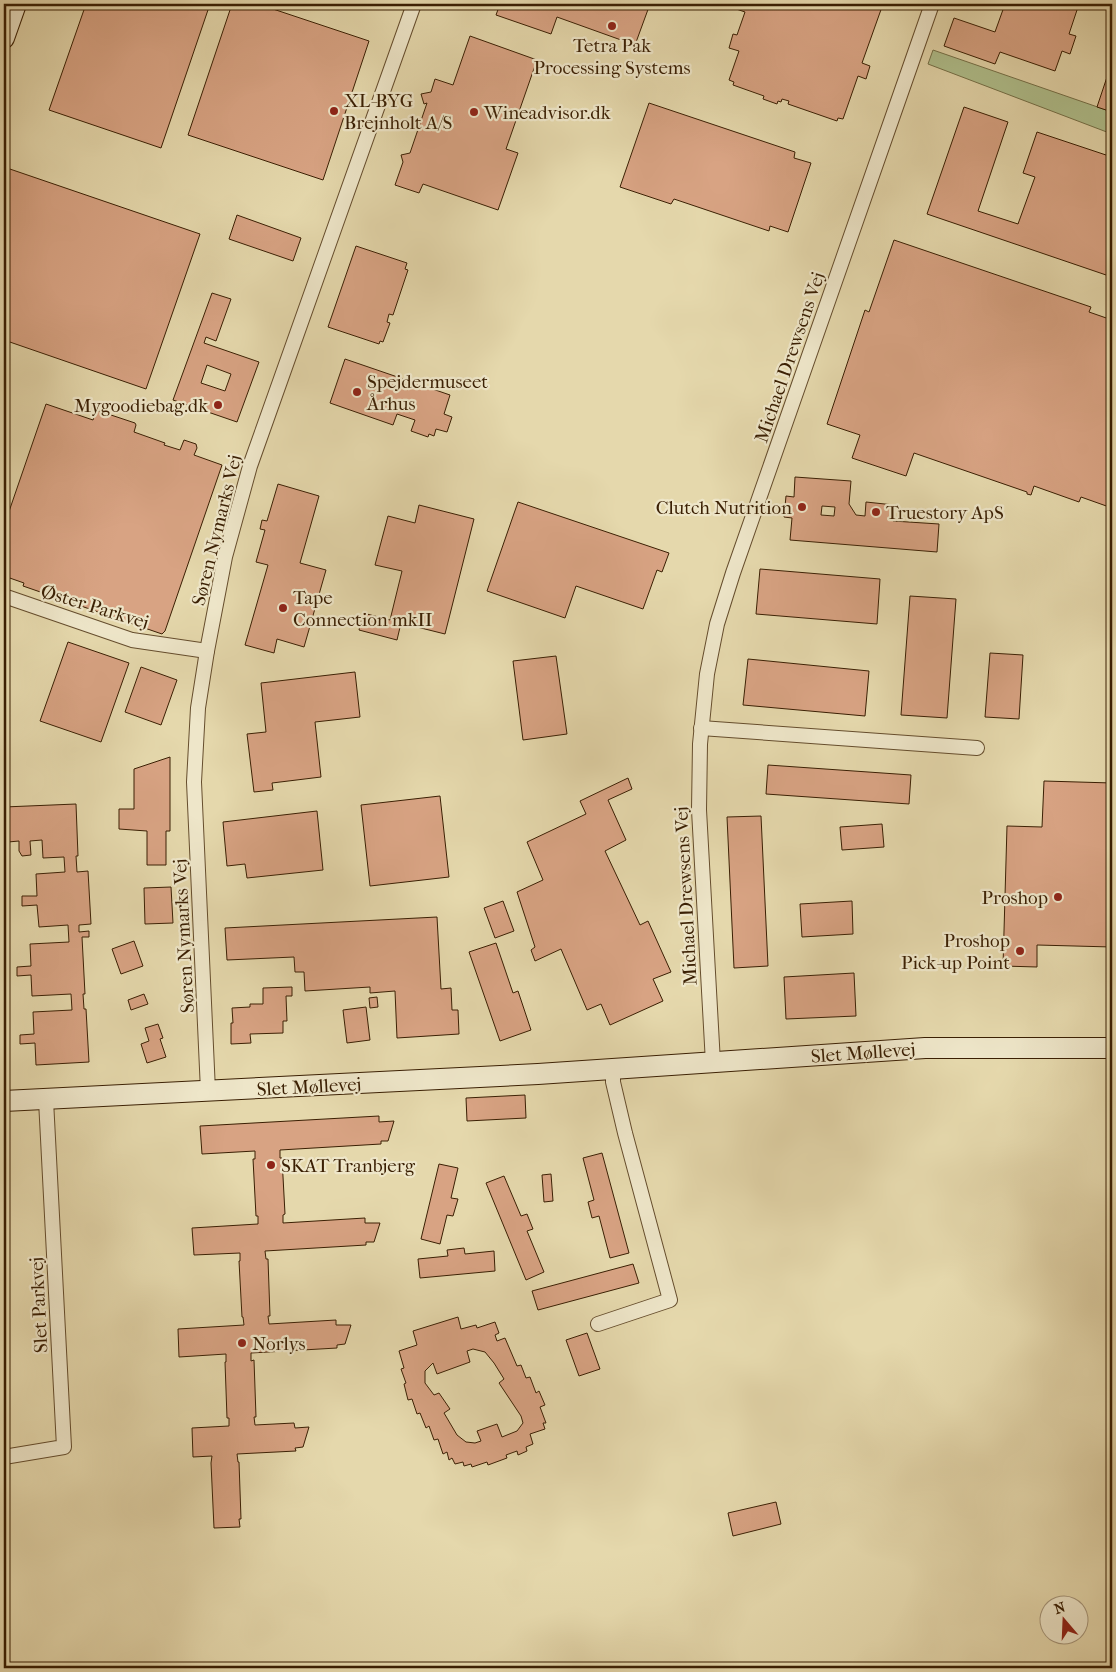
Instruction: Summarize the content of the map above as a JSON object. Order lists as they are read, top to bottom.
{
  "streets": {
    "street": [
      "Michael Drewsens Vej",
      "Søren Nymarks Vej",
      "Øster Parkvej",
      "Slet Møllevej",
      "Slet Parkvej"
    ]
  },
  "crossings": [
    ["Michael Drewsens Vej", "Slet Møllevej"],
    ["Søren Nymarks Vej", "Øster Parkvej"],
    ["Søren Nymarks Vej", "Slet Møllevej"],
    ["Slet Møllevej", "Slet Parkvej"]
  ],
  "places": [
    "Tetra Pak Processing Systems",
    "XL-BYG Brejnholt A/S",
    "Wineadvisor.dk",
    "Spejdermuseet Århus",
    "Mygoodiebag.dk",
    "Clutch Nutrition",
    "Truestory ApS",
    "Tape Connection mkII",
    "Proshop",
    "Proshop Pick-up Point",
    "SKAT Tranbjerg",
    "Norlys"
  ],
  "north": "top"
}
